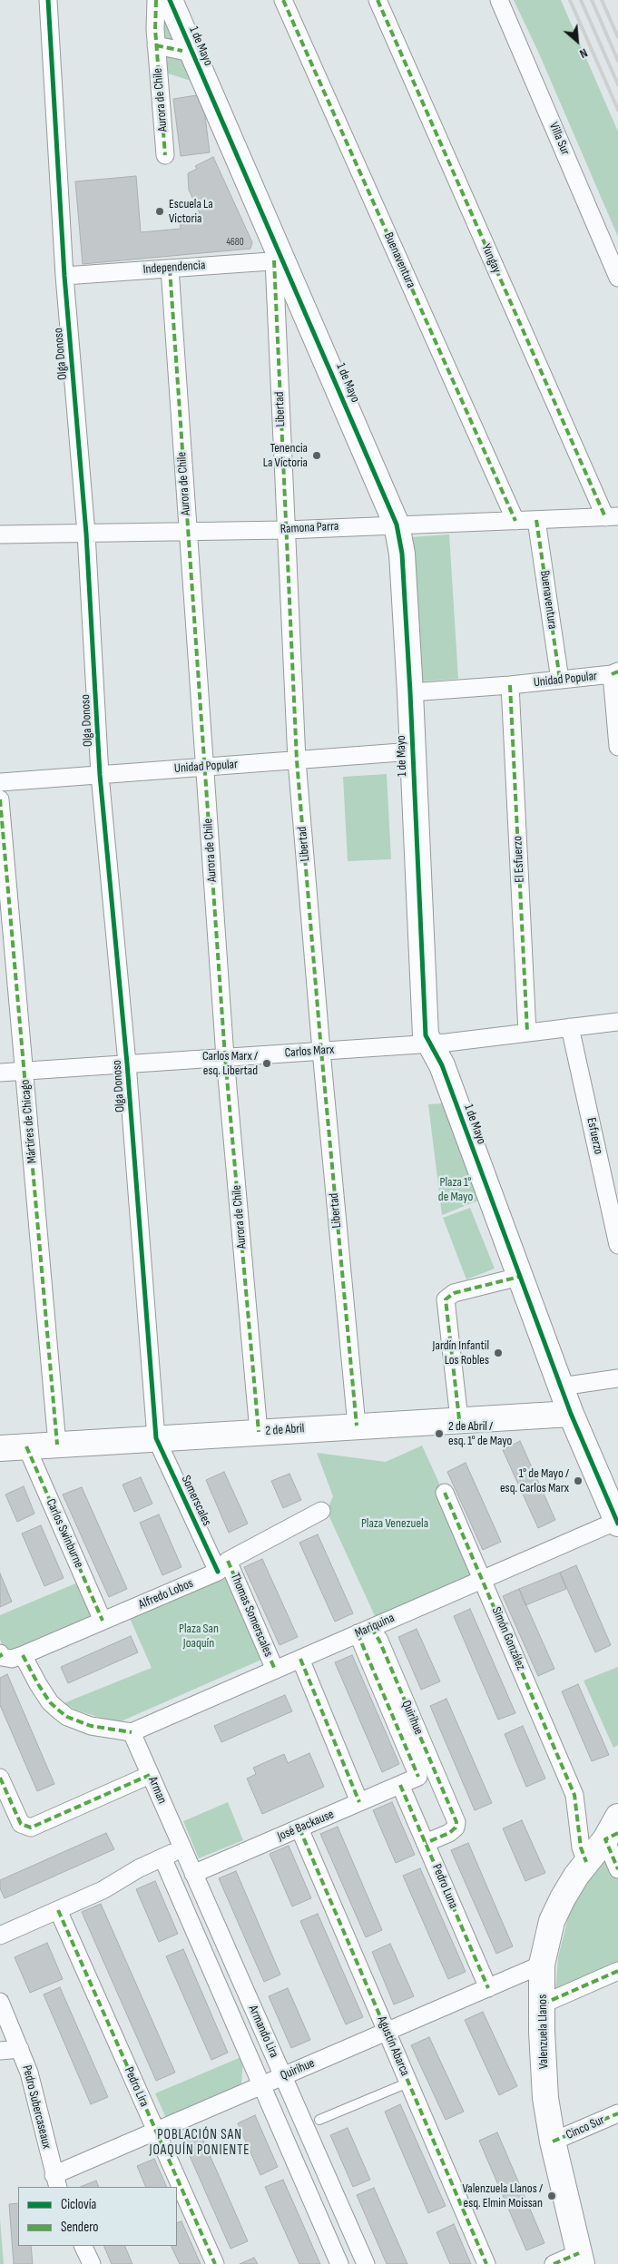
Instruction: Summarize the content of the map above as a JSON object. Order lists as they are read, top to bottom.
{
  "streets": {
    "street": [
      "1 de Mayo",
      "Aurora de Chile",
      "Villa Sur",
      "Yungay",
      "Buenaventura",
      "Independencia",
      "Olga Donoso",
      "Libertad",
      "Ramona Parra",
      "Unidad Popular",
      "El Esfuerzo",
      "Carlos Marx",
      "Mártires de Chicago",
      "Esfuerzo",
      "2 de Abril",
      "Somerscales",
      "Carlos Swinburne",
      "Alfredo Lobos",
      "Thomas Somerscales",
      "Mariquina",
      "Simón González",
      "Quirihue",
      "Arman",
      "José Backause",
      "Pedro Luna",
      "Armando Lira",
      "Valenzuela Llanos",
      "Agustín Abarca",
      "Pedro Lira",
      "Pedro Subercaseaux",
      "Cinco Sur"
    ]
  },
  "crossings": [
    ["1 de Mayo", "Independencia"],
    ["1 de Mayo", "Libertad"],
    ["1 de Mayo", "Ramona Parra"],
    ["1 de Mayo", "Unidad Popular"],
    ["1 de Mayo", "Carlos Marx"],
    ["1 de Mayo", "2 de Abril"],
    ["1 de Mayo", "Mariquina"],
    ["Aurora de Chile", "Independencia"],
    ["Aurora de Chile", "Ramona Parra"],
    ["Aurora de Chile", "Unidad Popular"],
    ["Aurora de Chile", "Carlos Marx"],
    ["Aurora de Chile", "2 de Abril"],
    ["Yungay", "Ramona Parra"],
    ["Buenaventura", "Ramona Parra"],
    ["Buenaventura", "Unidad Popular"],
    ["Independencia", "Olga Donoso"],
    ["Independencia", "Libertad"],
    ["Olga Donoso", "Ramona Parra"],
    ["Olga Donoso", "Unidad Popular"],
    ["Olga Donoso", "Carlos Marx"],
    ["Olga Donoso", "2 de Abril"],
    ["Olga Donoso", "Somerscales"],
    ["Libertad", "Ramona Parra"],
    ["Libertad", "Unidad Popular"],
    ["Libertad", "Carlos Marx"],
    ["Libertad", "2 de Abril"],
    ["Unidad Popular", "El Esfuerzo"],
    ["El Esfuerzo", "Carlos Marx"],
    ["Carlos Marx", "Mártires de Chicago"],
    ["Carlos Marx", "Esfuerzo"],
    ["Mártires de Chicago", "2 de Abril"],
    ["2 de Abril", "Somerscales"],
    ["2 de Abril", "Carlos Swinburne"],
    ["Somerscales", "Alfredo Lobos"],
    ["Somerscales", "Thomas Somerscales"],
    ["Carlos Swinburne", "Alfredo Lobos"],
    ["Alfredo Lobos", "Thomas Somerscales"],
    ["Thomas Somerscales", "Mariquina"],
    ["Mariquina", "Simón González"],
    ["Mariquina", "Quirihue"],
    ["Mariquina", "Arman"],
    ["Mariquina", "José Backause"],
    ["Simón González", "Valenzuela Llanos"],
    ["Quirihue", "José Backause"],
    ["Quirihue", "Pedro Luna"],
    ["Quirihue", "Armando Lira"],
    ["Quirihue", "Valenzuela Llanos"],
    ["Quirihue", "Agustín Abarca"],
    ["Quirihue", "Pedro Lira"],
    ["Quirihue", "Pedro Subercaseaux"],
    ["Arman", "Armando Lira"],
    ["José Backause", "Pedro Luna"],
    ["José Backause", "Armando Lira"],
    ["José Backause", "Agustín Abarca"],
    ["Valenzuela Llanos", "Cinco Sur"]
  ],
  "districts": ["POBLACIÓN SAN JOAQUÍN PONIENTE"],
  "parks": ["Plaza 1° de Mayo", "Plaza Venezuela", "Plaza San Joaquín"],
  "places": [
    "Escuela La Victoria",
    "Tenencia La Victoria",
    "Carlos Marx / esq. Libertad",
    "Jardín Infantil Los Robles",
    "2 de Abril / esq. 1° de Mayo",
    "1° de Mayo / esq. Carlos Marx",
    "Valenzuela Llanos / esq. Elmin Moissan"
  ],
  "house_numbers": ["4680"],
  "legend": ["Ciclovía", "Sendero"],
  "north": "bottom right"
}
